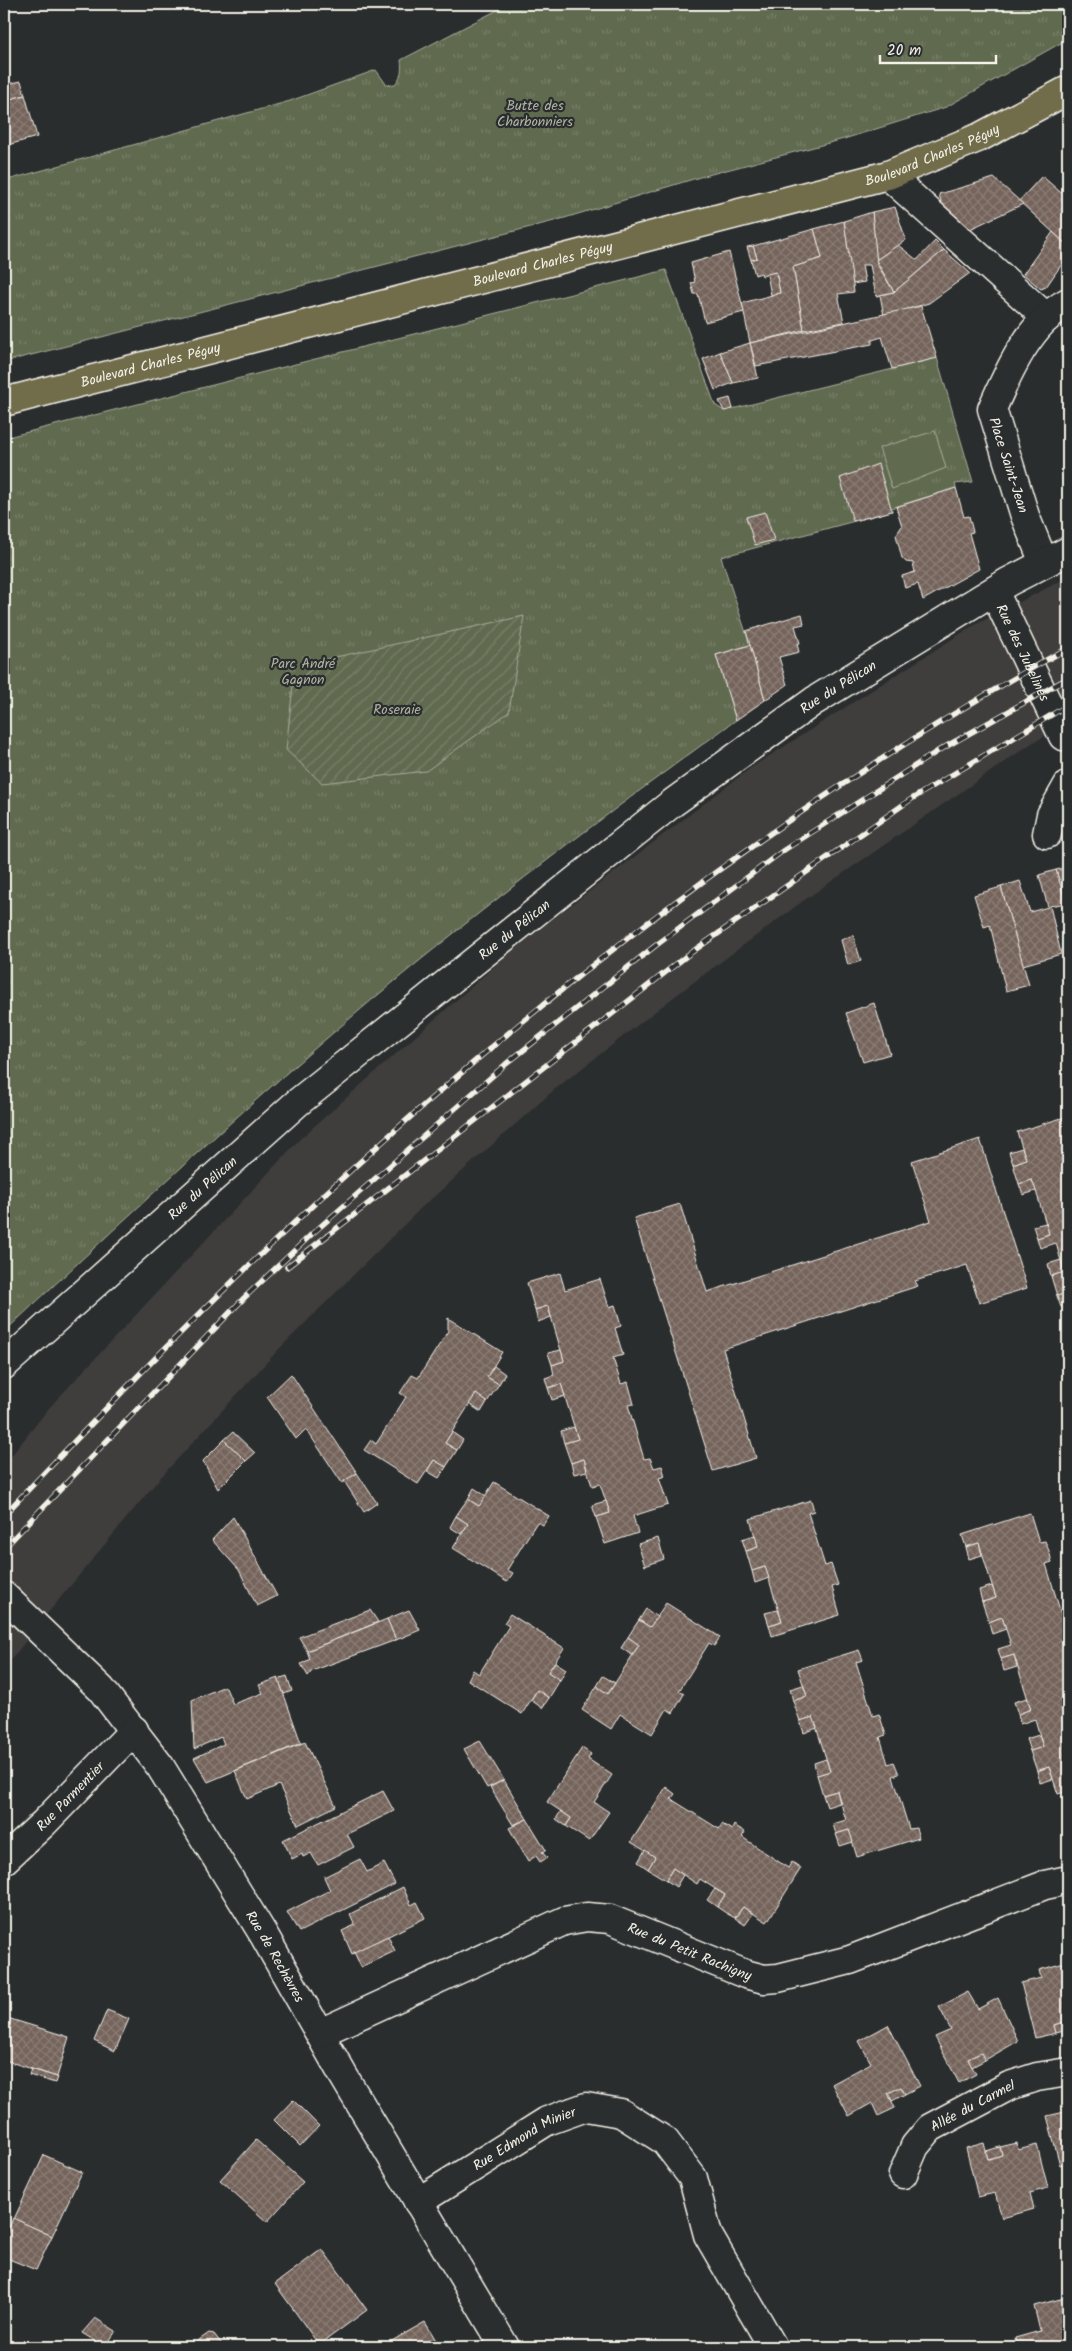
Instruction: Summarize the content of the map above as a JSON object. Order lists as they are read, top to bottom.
{
  "streets": {
    "main road": ["Boulevard Charles Péguy"],
    "street": [
      "Place Saint-Jean",
      "Rue des Jubelines",
      "Rue du Pélican",
      "Rue Parmentier",
      "Rue du Petit Rachigny",
      "Rue de Rechèvres",
      "Allée du Carmel",
      "Rue Edmond Minier"
    ]
  },
  "crossings": [
    ["Place Saint-Jean", "Rue du Pélican"],
    ["Rue des Jubelines", "Rue du Pélican"],
    ["Rue Parmentier", "Rue de Rechèvres"],
    ["Rue du Petit Rachigny", "Rue de Rechèvres"],
    ["Rue de Rechèvres", "Rue Edmond Minier"]
  ],
  "parks": ["Butte des Charbonniers", "Parc André Gagnon", "Roseraie"],
  "scale_bar": "20 m"
}
